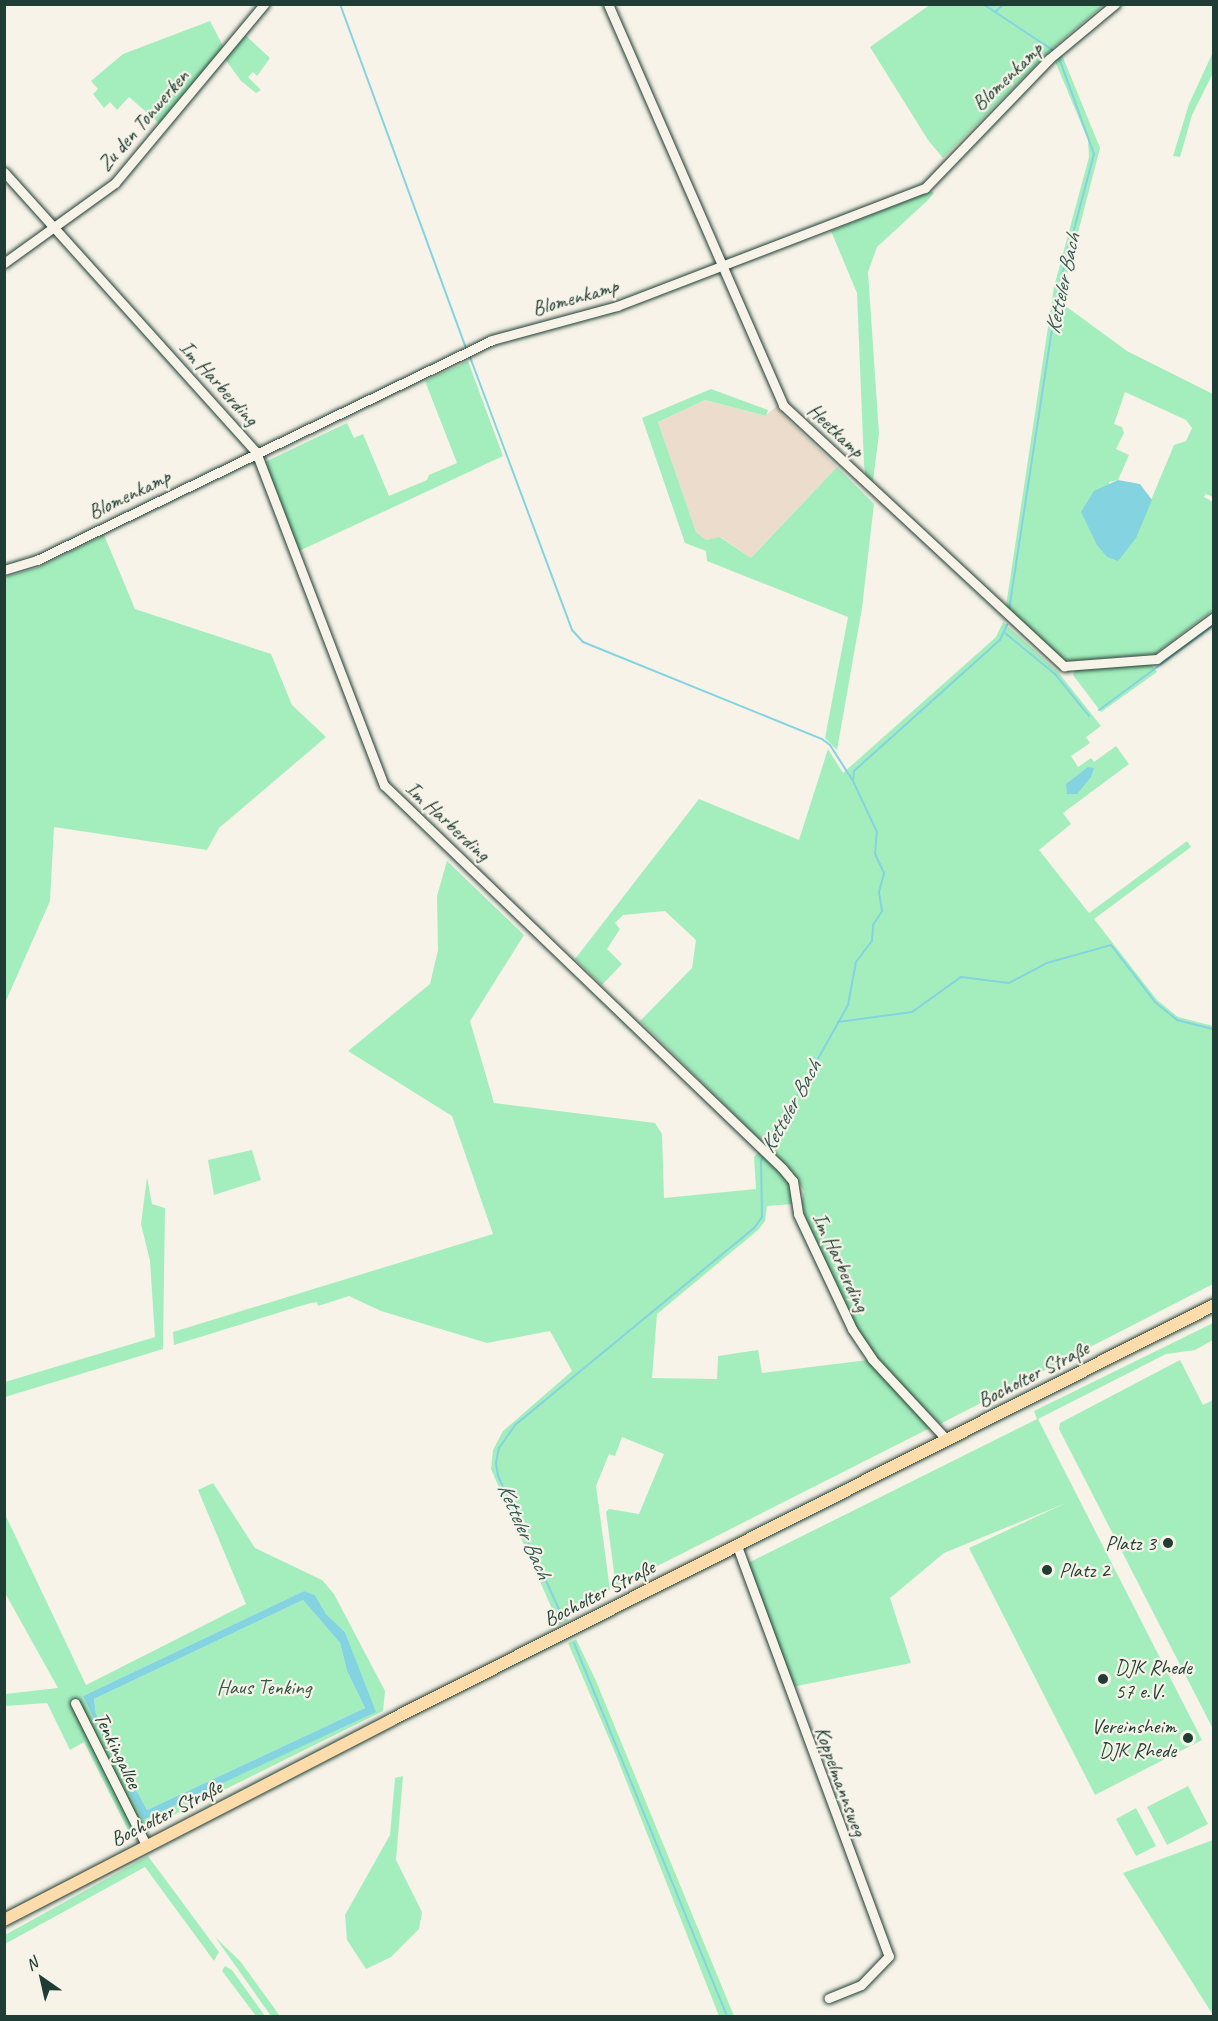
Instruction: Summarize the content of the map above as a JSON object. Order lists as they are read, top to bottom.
{
  "streets": {
    "main road": ["Bocholter Straße"],
    "street": [
      "Blomenkamp",
      "Zu den Tonwerken",
      "Im Harberding",
      "Heetkamp",
      "Tenkingallee",
      "Koppelmannsweg"
    ]
  },
  "crossings": [
    ["Blomenkamp", "Im Harberding"],
    ["Blomenkamp", "Heetkamp"],
    ["Zu den Tonwerken", "Im Harberding"],
    ["Im Harberding", "Bocholter Straße"],
    ["Bocholter Straße", "Tenkingallee"],
    ["Bocholter Straße", "Koppelmannsweg"]
  ],
  "water": ["Ketteler Bach"],
  "parks": ["Haus Tenking"],
  "places": [
    "Platz 3",
    "Platz 2",
    "DJK Rhede 57 e.V.",
    "Vereinsheim DJK Rhede"
  ],
  "north": "top left"
}
